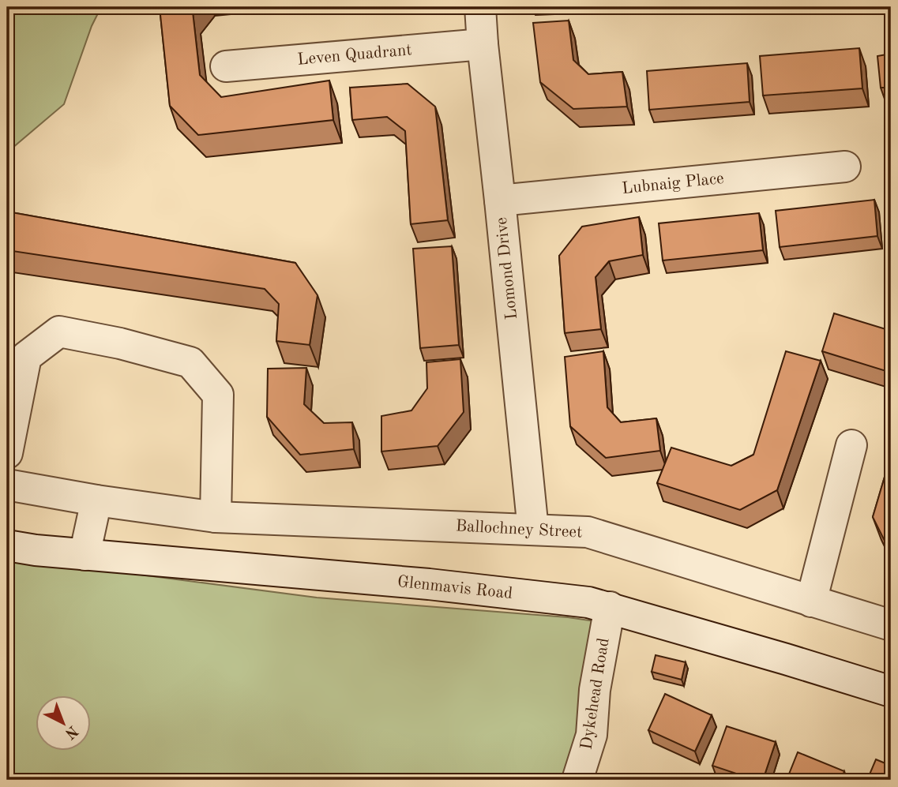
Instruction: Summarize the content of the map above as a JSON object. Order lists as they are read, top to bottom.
{
  "streets": {
    "street": [
      "Leven Quadrant",
      "Lubnaig Place",
      "Lomond Drive",
      "Ballochney Street",
      "Glenmavis Road",
      "Dykehead Road"
    ]
  },
  "crossings": [
    ["Leven Quadrant", "Lomond Drive"],
    ["Lubnaig Place", "Lomond Drive"],
    ["Lomond Drive", "Ballochney Street"],
    ["Glenmavis Road", "Dykehead Road"]
  ],
  "north": "bottom right"
}
